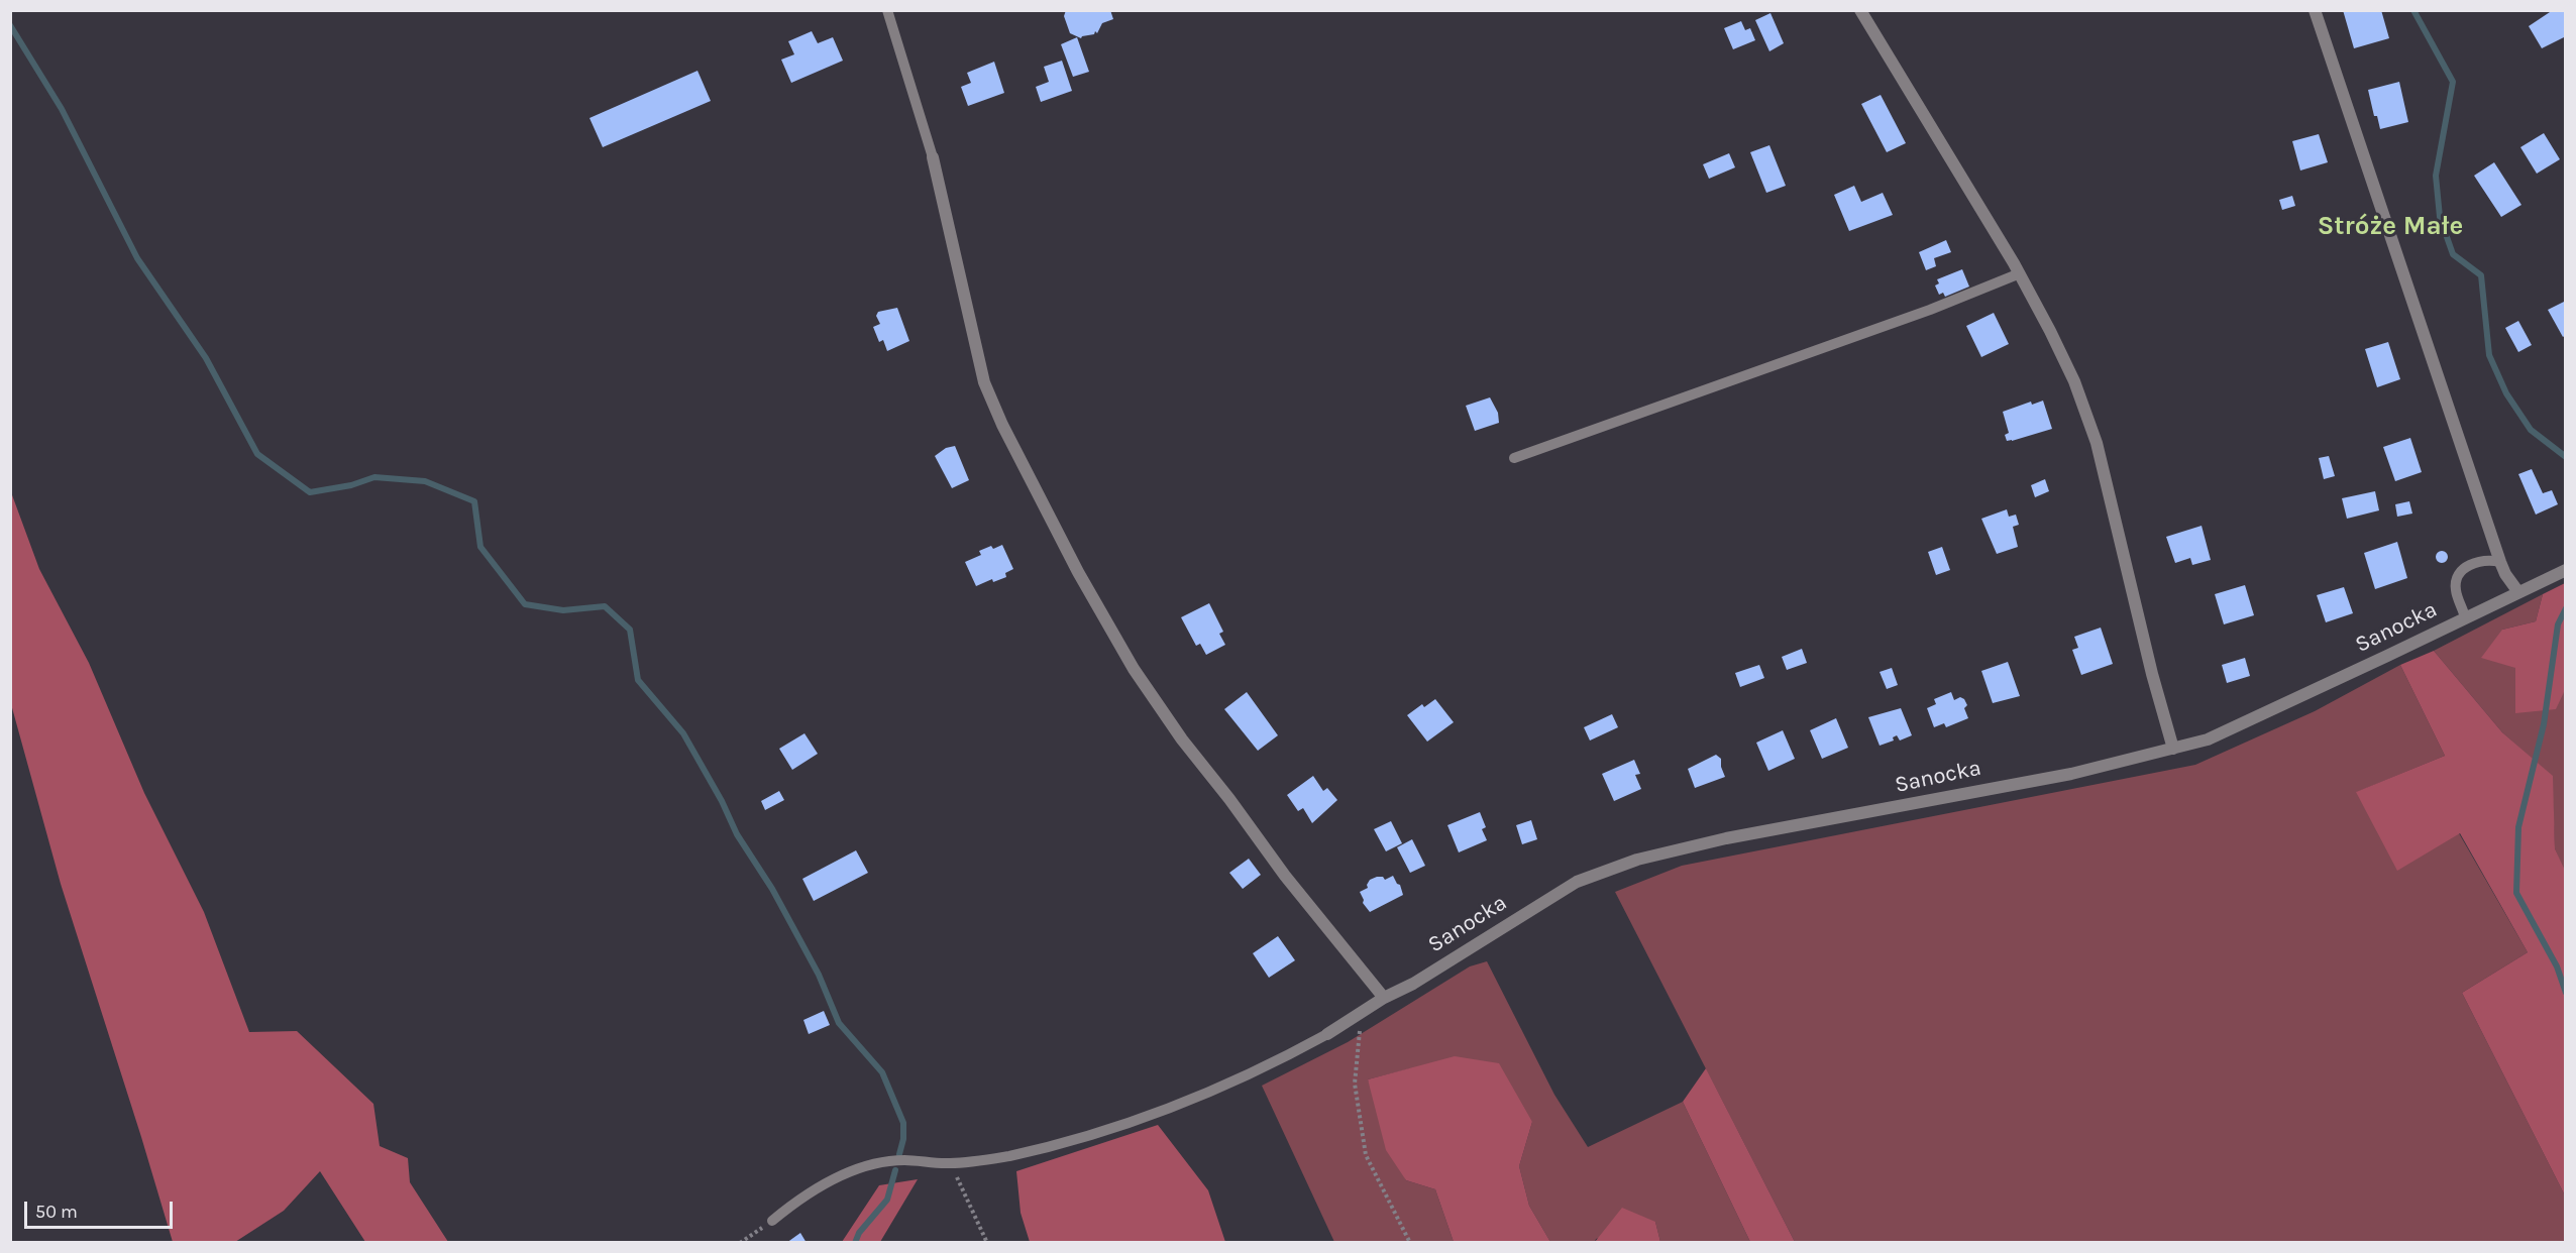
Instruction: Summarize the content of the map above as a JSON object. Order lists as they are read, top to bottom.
{
  "streets": {
    "street": ["Sanocka"]
  },
  "districts": ["Stróże Małe"],
  "scale_bar": "50 m"
}
